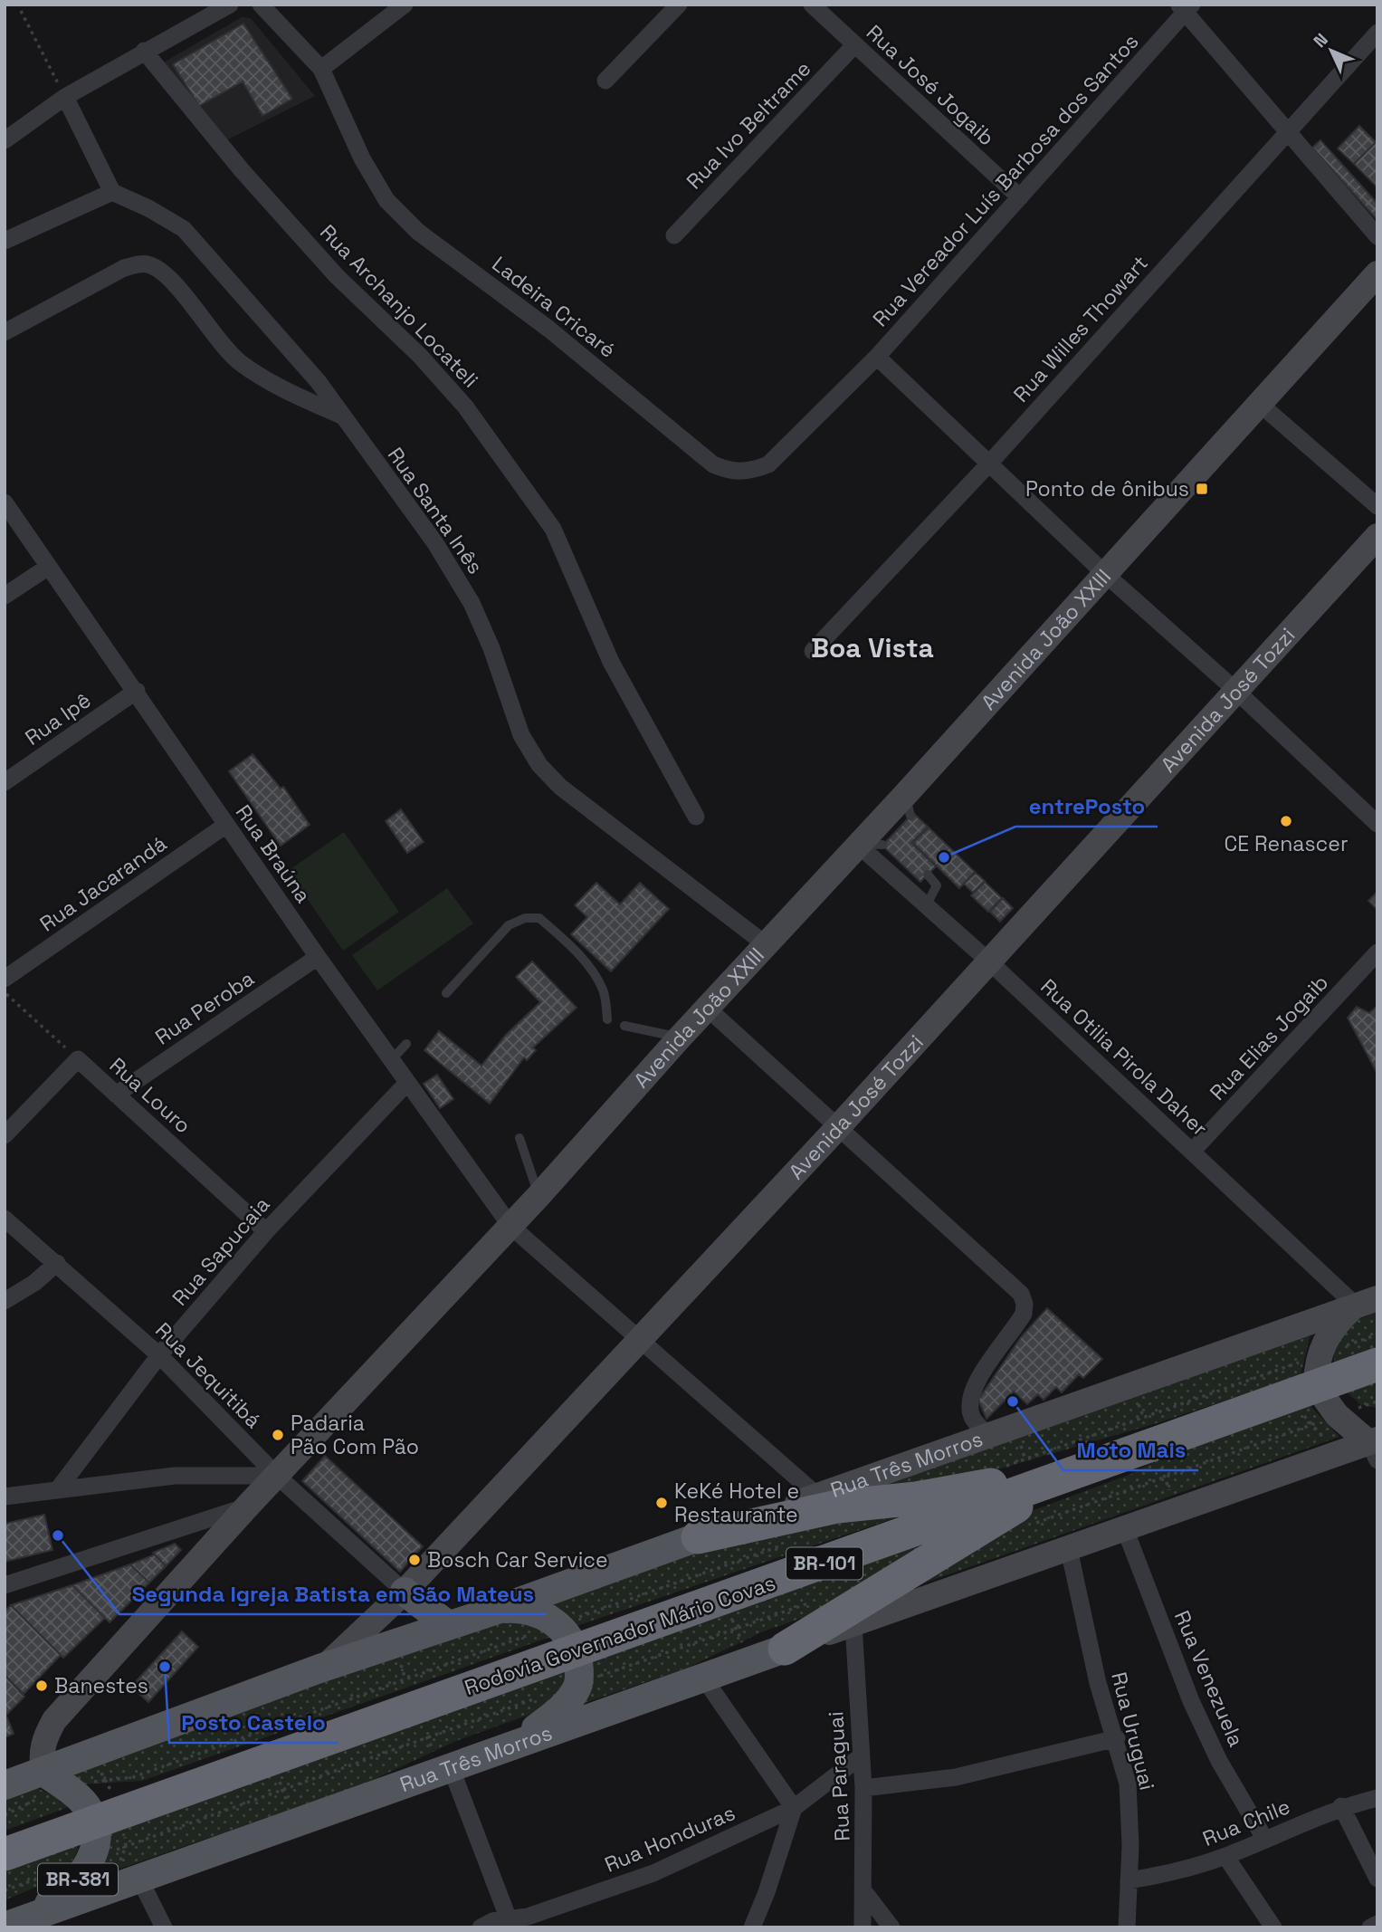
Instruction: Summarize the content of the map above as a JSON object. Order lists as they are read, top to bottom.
{
  "streets": {
    "highway": ["BR-101", "Rodovia Governador Mário Covas"],
    "main road": ["Rua Três Morros", "BR-381"],
    "street": [
      "Rua José Jogaib",
      "Rua Ivo Beltrame",
      "Rua Vereador Luís Barbosa dos Santos",
      "Rua Archanjo Locateli",
      "Ladeira Cricaré",
      "Rua Willes Thowart",
      "Rua Santa Inês",
      "Avenida João XXIII",
      "Avenida José Tozzi",
      "Rua Ipê",
      "Rua Braúna",
      "Rua Jacarandá",
      "Rua Peroba",
      "Rua Elias Jogaib",
      "Rua Otilia Pirola Daher",
      "Rua Louro",
      "Rua Sapucaia",
      "Rua Jequitibá",
      "Rua Venezuela",
      "Rua Uruguai",
      "Rua Paraguai",
      "Rua Chile",
      "Rua Honduras"
    ]
  },
  "crossings": [
    ["Rua José Jogaib", "Rua Ivo Beltrame"],
    ["Rua José Jogaib", "Rua Vereador Luís Barbosa dos Santos"],
    ["Rua Vereador Luís Barbosa dos Santos", "Ladeira Cricaré"],
    ["Rua Santa Inês", "Avenida João XXIII"],
    ["Avenida João XXIII", "Rua Braúna"],
    ["Avenida João XXIII", "Rua Otilia Pirola Daher"],
    ["Avenida João XXIII", "Rua Jequitibá"],
    ["Avenida João XXIII", "Rua Três Morros"],
    ["Avenida José Tozzi", "Rua Braúna"],
    ["Avenida José Tozzi", "Rua Otilia Pirola Daher"],
    ["Avenida José Tozzi", "Rua Jequitibá"],
    ["Avenida José Tozzi", "Rua Três Morros"],
    ["Rua Ipê", "Rua Braúna"],
    ["Rua Braúna", "Rua Jacarandá"],
    ["Rua Braúna", "Rua Peroba"],
    ["Rua Braúna", "Rua Sapucaia"],
    ["Rua Braúna", "Rua Três Morros"],
    ["Rua Peroba", "Rua Louro"],
    ["Rua Elias Jogaib", "Rua Otilia Pirola Daher"],
    ["Rua Otilia Pirola Daher", "Rua Três Morros"],
    ["Rua Louro", "Rua Sapucaia"],
    ["Rua Sapucaia", "Rua Jequitibá"],
    ["Rua Três Morros", "Rua Venezuela"],
    ["Rua Três Morros", "Rua Uruguai"],
    ["Rua Três Morros", "Rua Paraguai"],
    ["Rua Três Morros", "BR-381"],
    ["Rodovia Governador Mário Covas", "BR-381"],
    ["Rua Venezuela", "Rua Chile"],
    ["Rua Uruguai", "Rua Chile"],
    ["Rua Paraguai", "Rua Honduras"]
  ],
  "districts": ["Boa Vista"],
  "places": {
    "transit": ["Ponto de ônibus"],
    "other": [
      "CE Renascer",
      "entrePosto",
      "Moto Mais",
      "Padaria Pão Com Pão",
      "KeKé Hotel e Restaurante",
      "Segunda Igreja Batista em São Mateus",
      "Bosch Car Service",
      "Posto Castelo",
      "Banestes"
    ]
  },
  "north": "top left"
}
